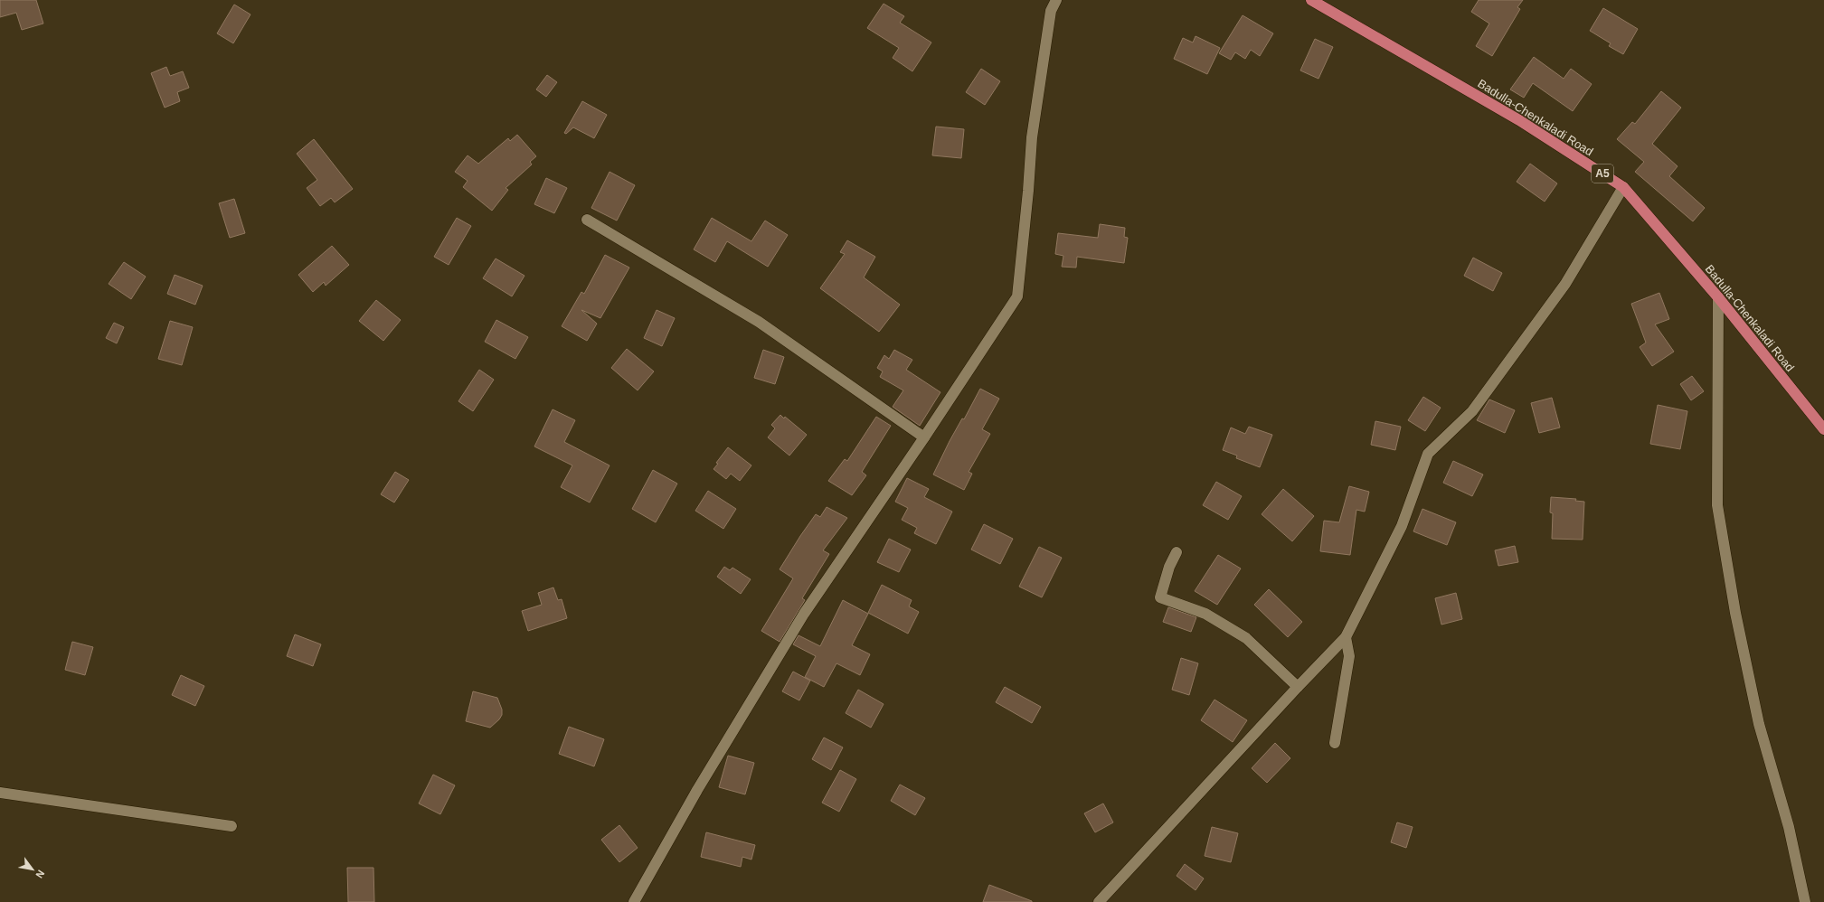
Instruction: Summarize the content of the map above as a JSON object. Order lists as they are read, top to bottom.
{
  "streets": {
    "highway": ["Badulla-Chenkaladi Road", "A5"]
  },
  "north": "bottom right"
}
